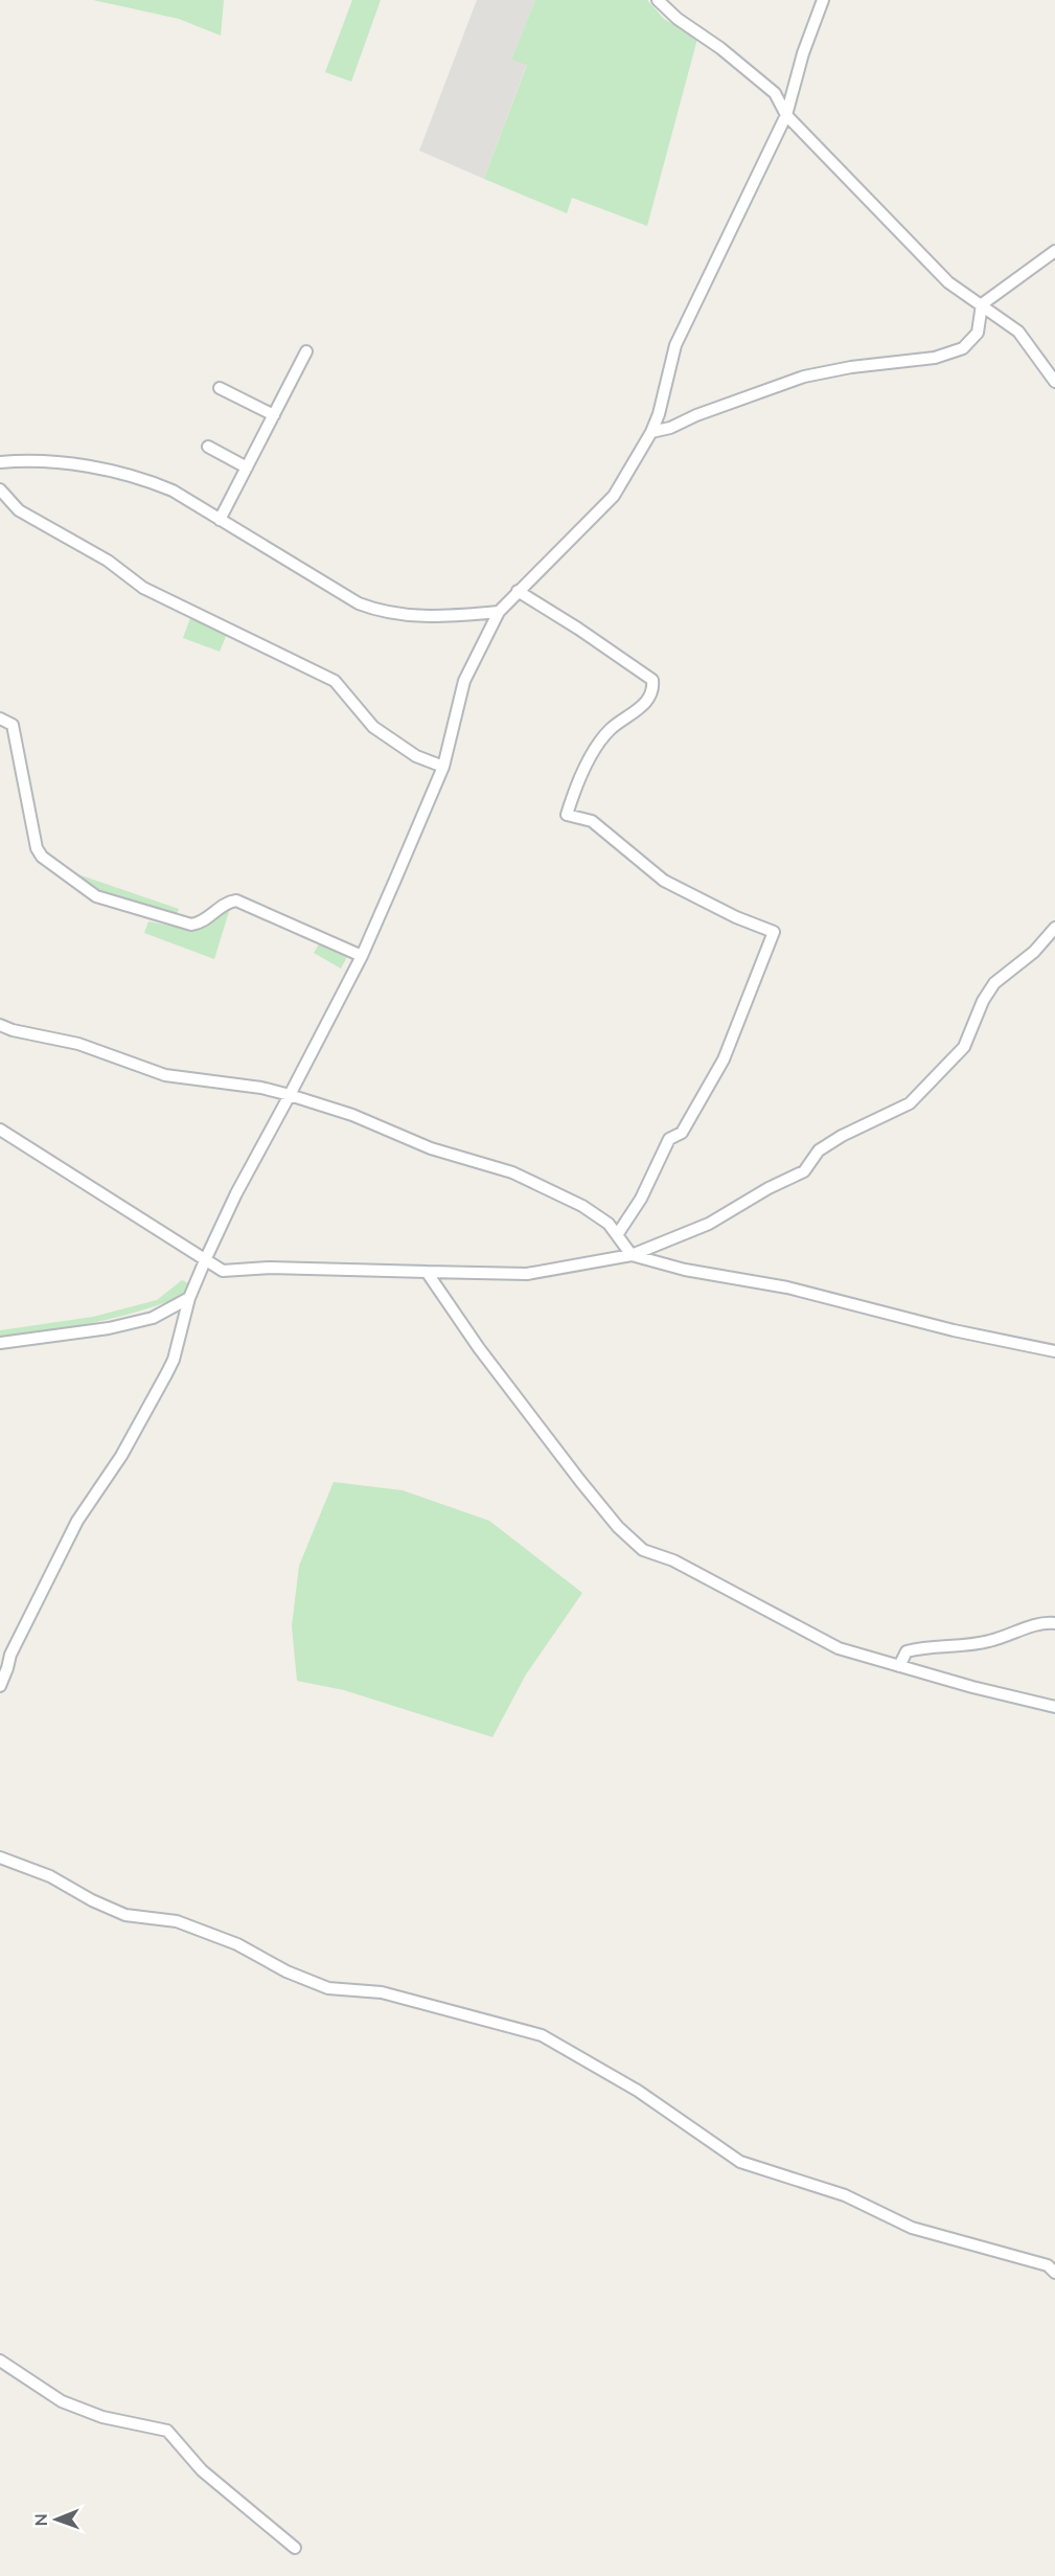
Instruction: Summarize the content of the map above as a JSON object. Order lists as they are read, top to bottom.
{
  "north": "left"
}
